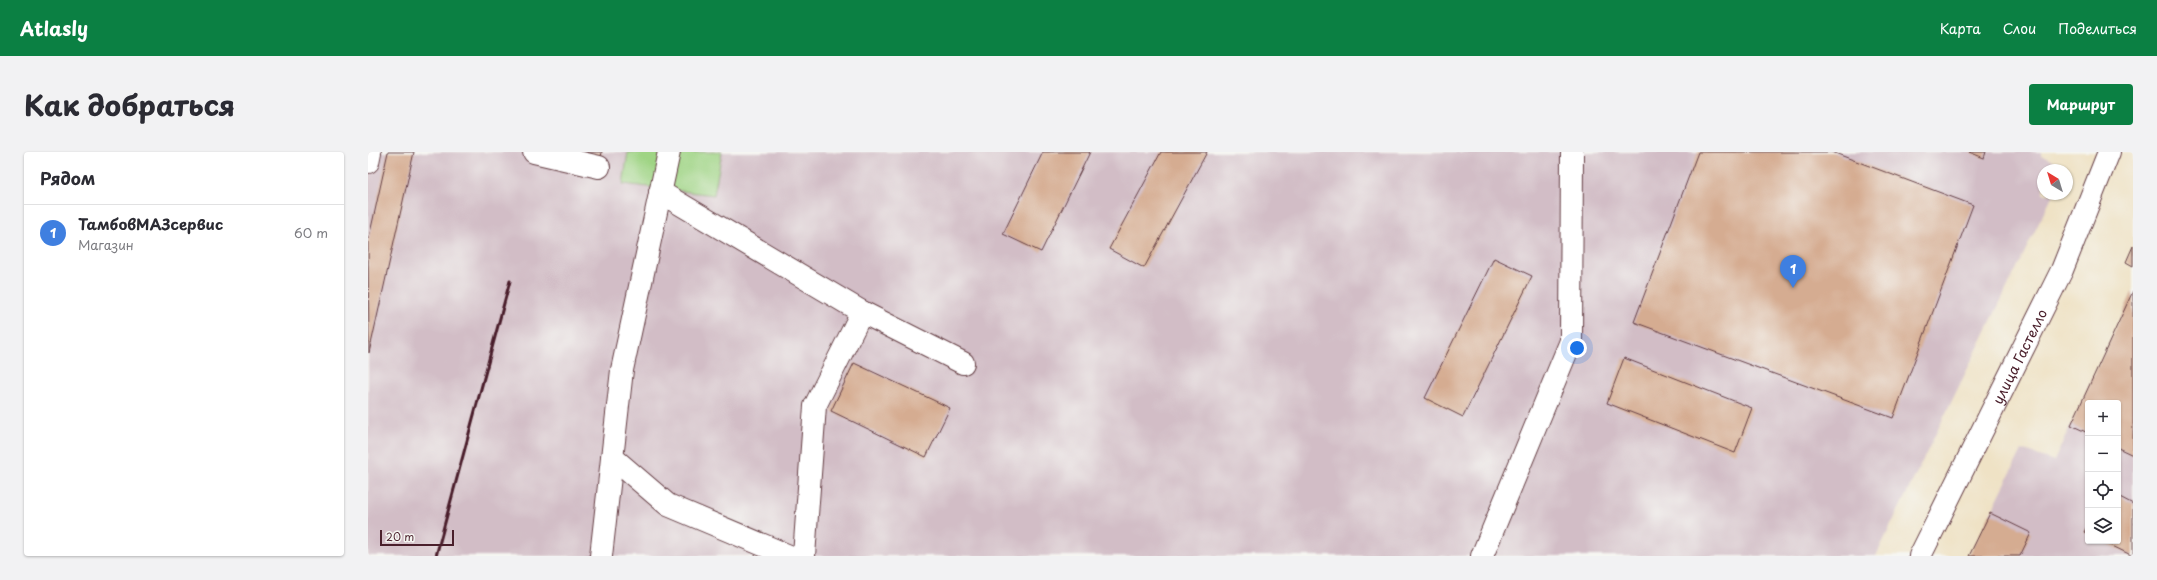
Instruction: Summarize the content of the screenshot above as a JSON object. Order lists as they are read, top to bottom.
{
  "streets": {
    "street": ["улица Гастелло"]
  },
  "scale_bar": "20 m",
  "north": "top left",
  "page": {
    "header": "Atlasly",
    "nav": ["Карта", "Слои", "Поделиться"],
    "title": "Как добраться",
    "buttons": "Маршрут",
    "heading": "Рядом",
    "list": [
      {
        "mark": "1",
        "name": "ТамбовМАЗсервис",
        "note": "Магазин",
        "value": "60 m"
      }
    ],
    "pins": "1",
    "map_buttons": ["+", "−"],
    "scale": "20 m"
  }
}
